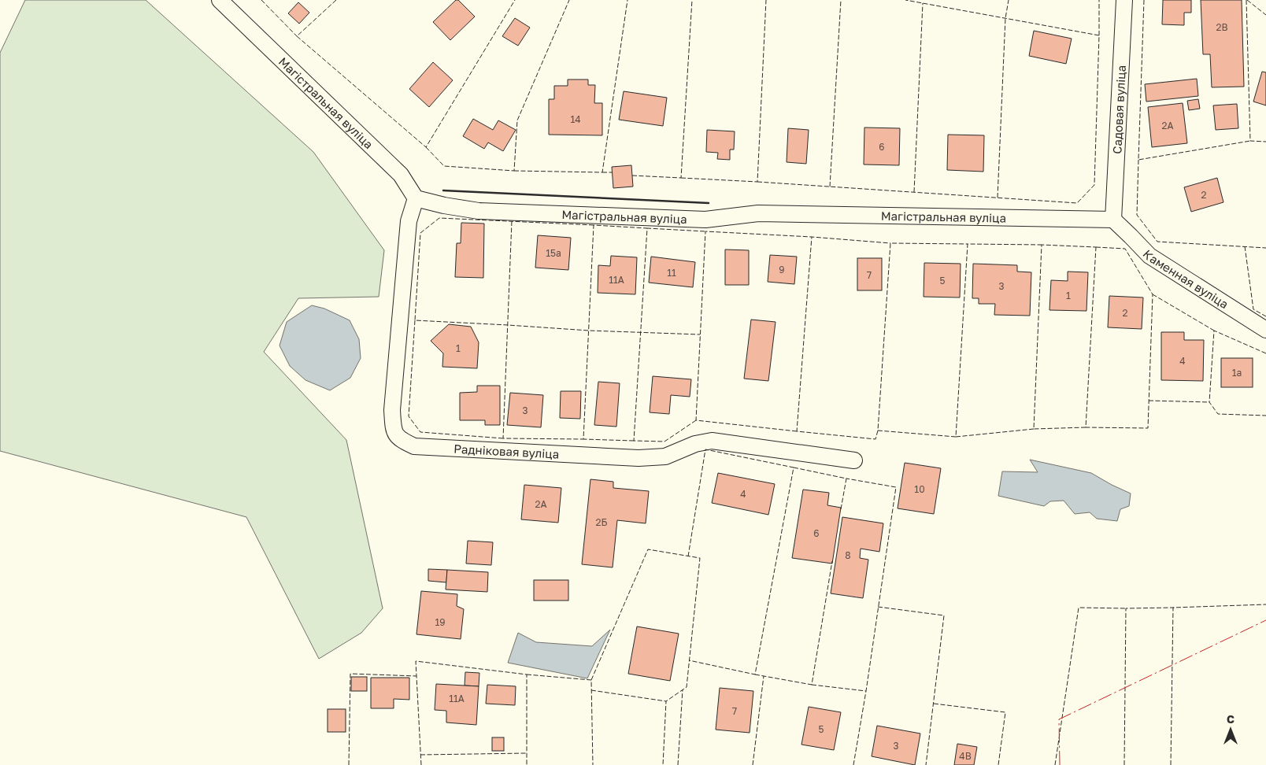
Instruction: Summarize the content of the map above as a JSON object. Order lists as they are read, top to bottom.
{
  "streets": {
    "street": [
      "Магістральная вуліца",
      "Садовая вуліца",
      "Каменная вуліца",
      "Радніковая вуліца"
    ]
  },
  "crossings": [
    ["Магістральная вуліца", "Садовая вуліца"],
    ["Магістральная вуліца", "Каменная вуліца"],
    ["Магістральная вуліца", "Радніковая вуліца"],
    ["Садовая вуліца", "Каменная вуліца"]
  ],
  "house_numbers": [
    "2В",
    "14",
    "2А",
    "6",
    "2",
    "15а",
    "9",
    "11",
    "7",
    "11А",
    "5",
    "3",
    "1",
    "2",
    "1",
    "4",
    "1а",
    "3",
    "10",
    "4",
    "2А",
    "2Б",
    "6",
    "8",
    "19",
    "11А",
    "7",
    "5",
    "3",
    "4В"
  ],
  "north": "top"
}
